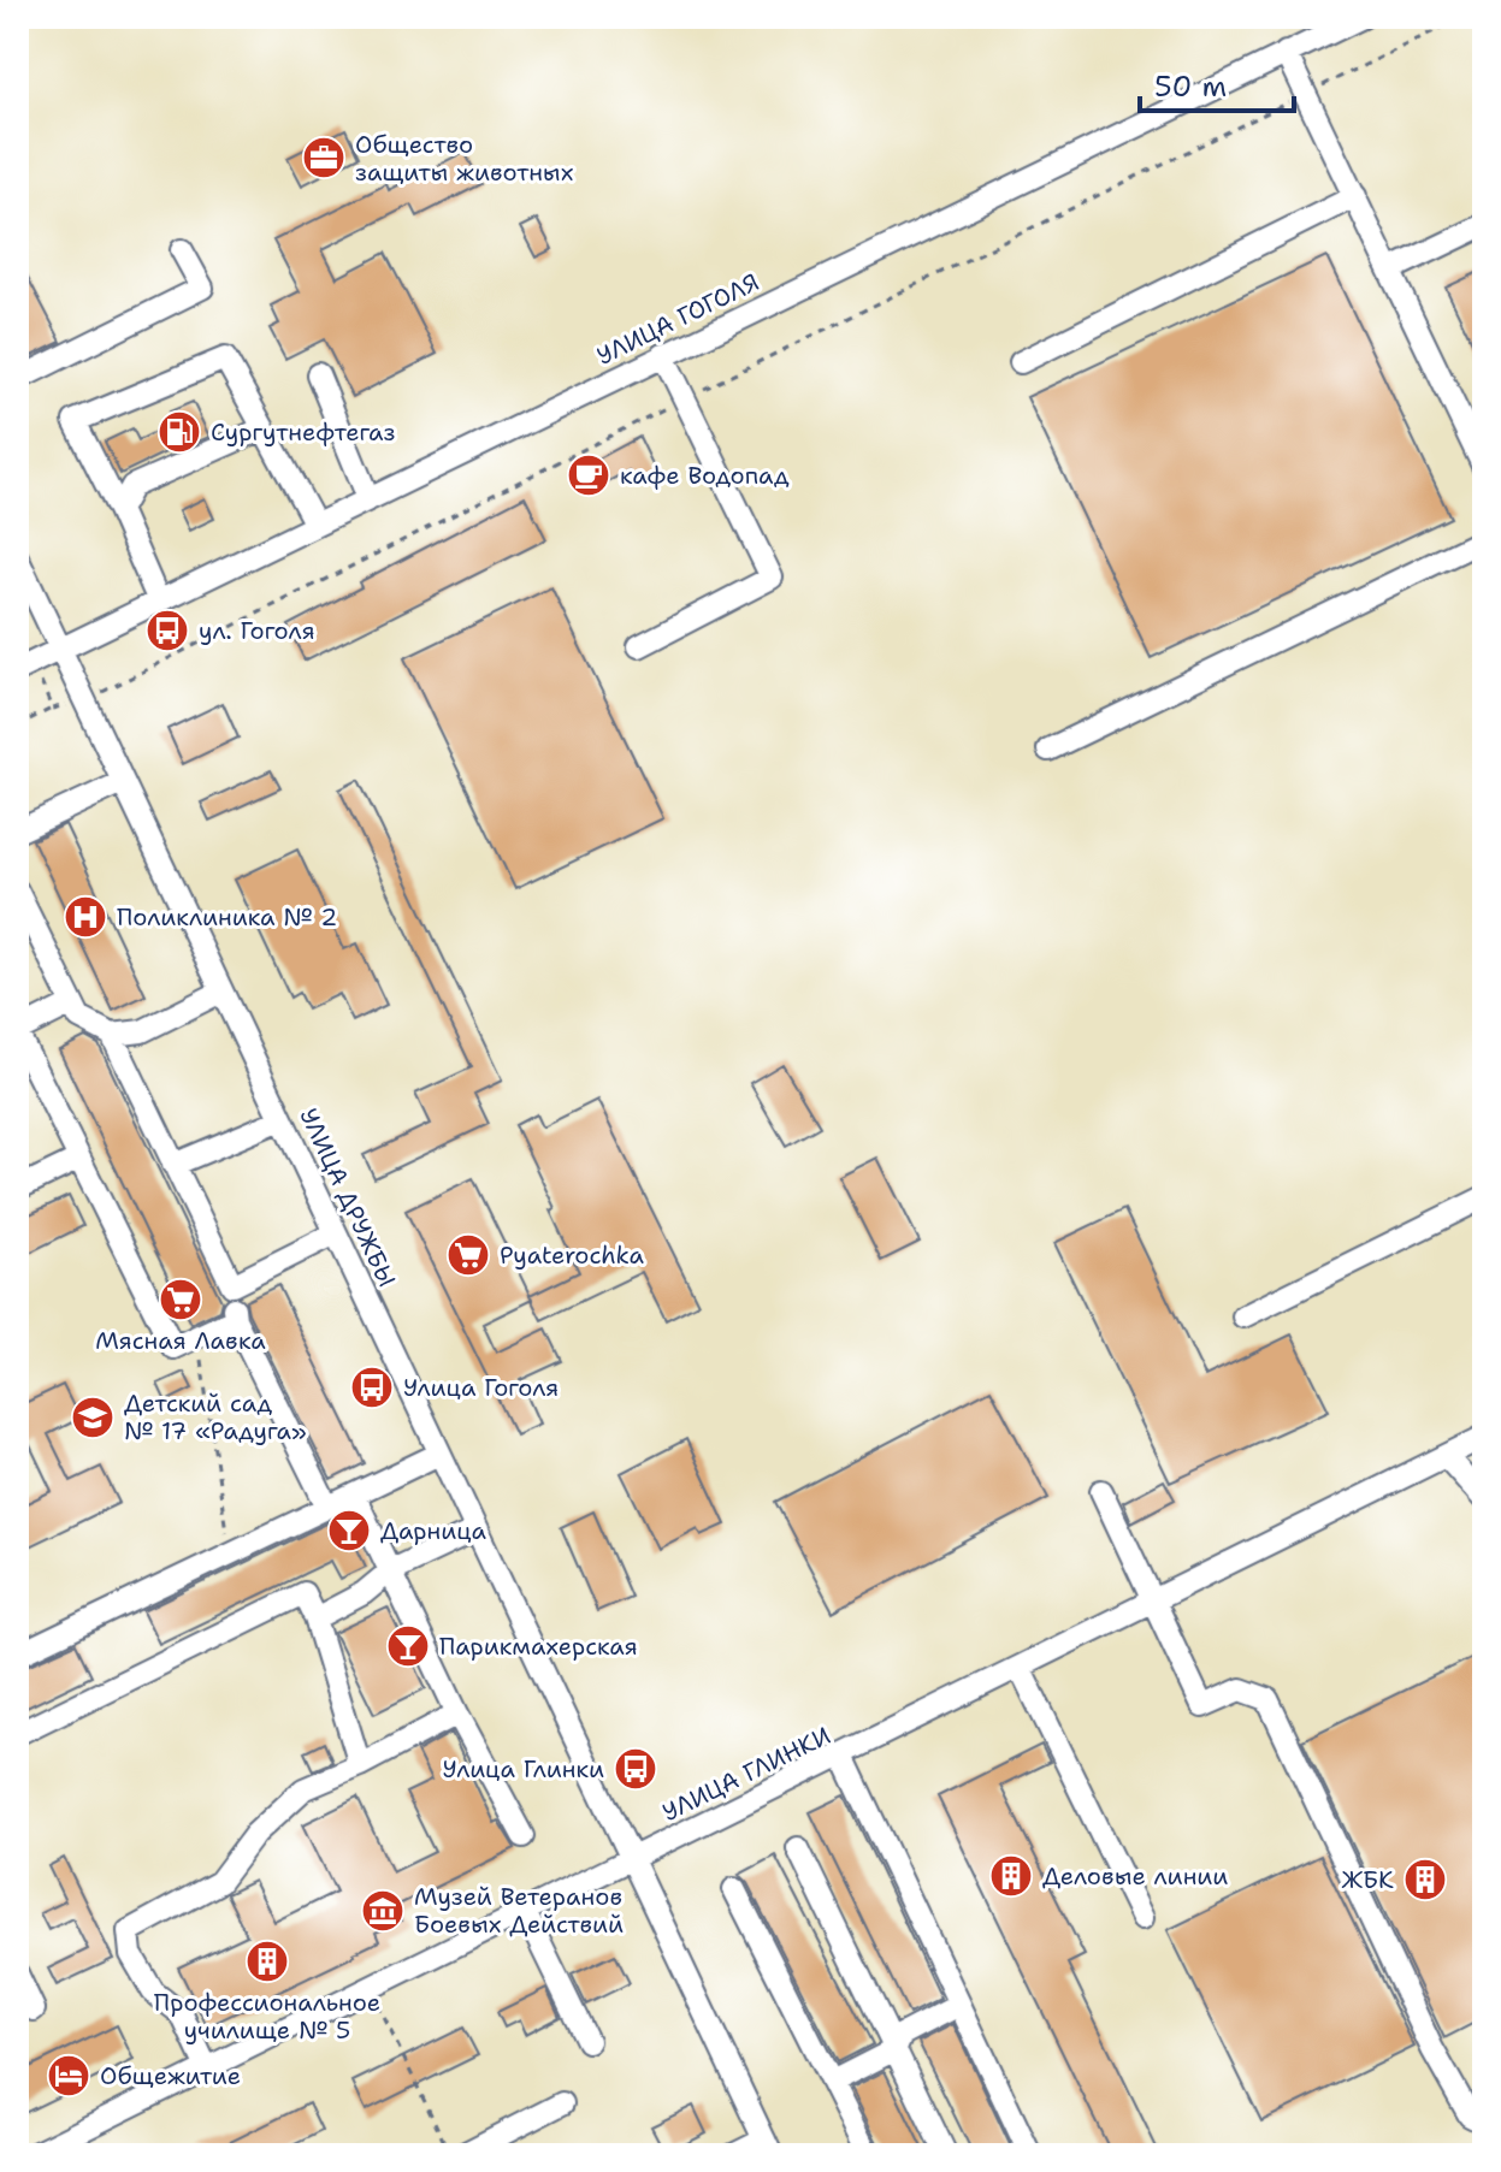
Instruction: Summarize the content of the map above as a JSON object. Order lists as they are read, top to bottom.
{
  "streets": {
    "street": ["УЛИЦА ГОГОЛЯ", "УЛИЦА ДРУЖБЫ", "УЛИЦА ГЛИНКИ"]
  },
  "crossings": [
    ["УЛИЦА ГОГОЛЯ", "УЛИЦА ДРУЖБЫ"],
    ["УЛИЦА ДРУЖБЫ", "УЛИЦА ГЛИНКИ"]
  ],
  "places": {
    "office": ["Общество защиты животных"],
    "fuel station": ["Сургутнефтегаз"],
    "cafe": ["кафе Водопад"],
    "bus stop": ["ул. Гоголя", "Улица Гоголя", "Улица Глинки"],
    "hospital": ["Поликлиника № 2"],
    "supermarket": ["Pyaterochka", "Мясная Лавка"],
    "school or university": ["Детский сад № 17 «Радуга»"],
    "bar": ["Дарница", "Парикмахерская"],
    "building": ["Деловые линии", "ЖБК", "Профессиональное училище № 5"],
    "museum": ["Музей Ветеранов Боевых Действий"],
    "hotel": ["Общежитие"]
  },
  "scale_bar": "50 m"
}
